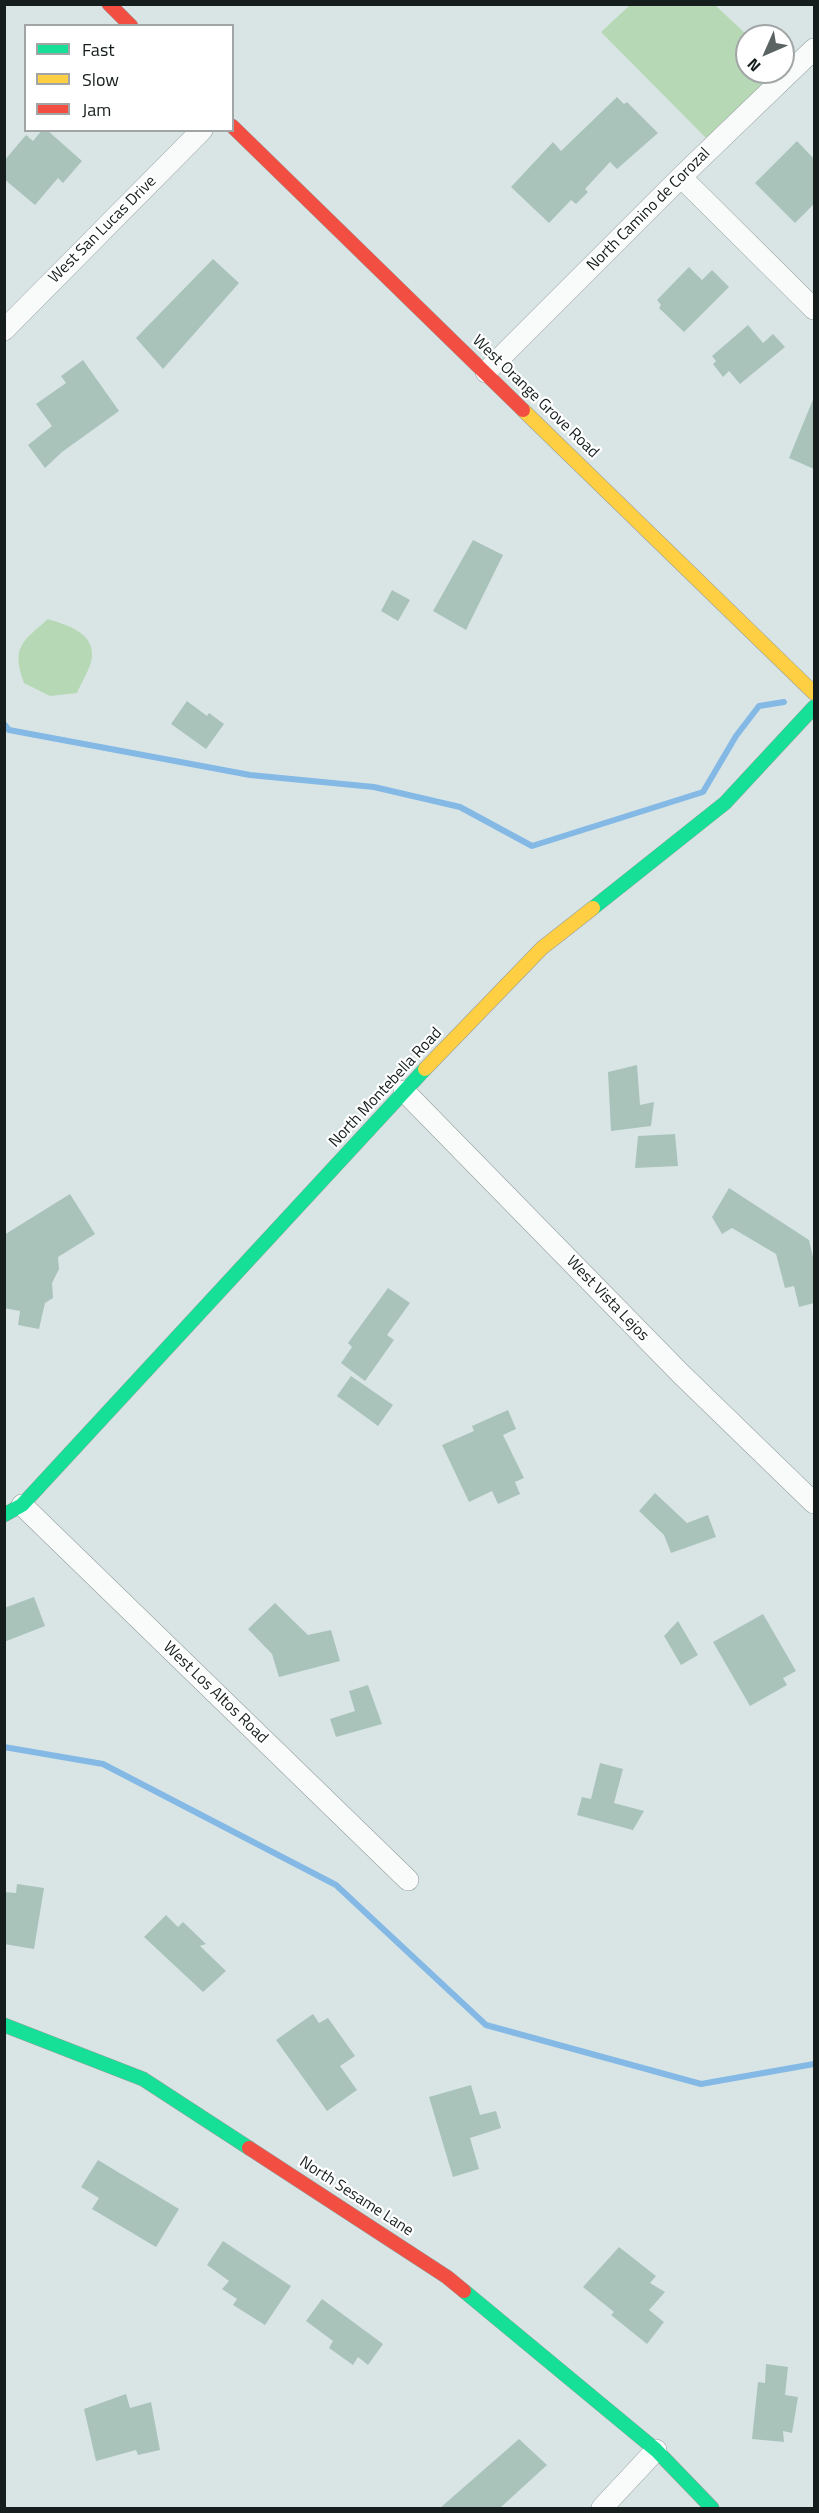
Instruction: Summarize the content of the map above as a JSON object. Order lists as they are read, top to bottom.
{
  "streets": {
    "street": [
      "North Camino de Corozal",
      "West San Lucas Drive",
      "West Orange Grove Road",
      "North Montebella Road",
      "West Vista Lejos",
      "West Los Altos Road",
      "North Sesame Lane"
    ]
  },
  "crossings": [
    ["North Camino de Corozal", "West Orange Grove Road"],
    ["North Montebella Road", "West Vista Lejos"],
    ["North Montebella Road", "West Los Altos Road"]
  ],
  "legend": ["Fast", "Slow", "Jam"],
  "north": "bottom left"
}
